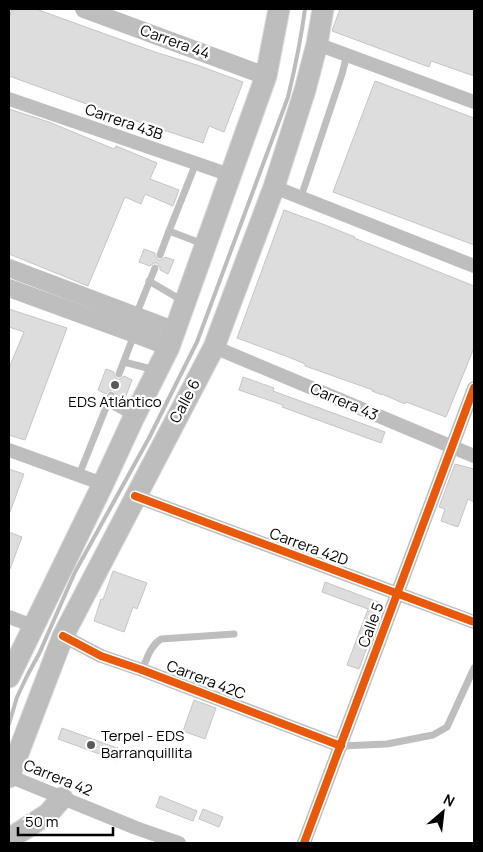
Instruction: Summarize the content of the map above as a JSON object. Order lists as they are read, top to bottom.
{
  "streets": {
    "main road": ["Calle 6"],
    "street": [
      "Carrera 44",
      "Carrera 43B",
      "Carrera 43",
      "Carrera 42D",
      "Calle 5",
      "Carrera 42C",
      "Carrera 42"
    ]
  },
  "crossings": [
    ["Calle 6", "Carrera 43"],
    ["Calle 6", "Carrera 42D"],
    ["Calle 6", "Carrera 42C"],
    ["Calle 6", "Carrera 42"],
    ["Carrera 43", "Calle 5"],
    ["Carrera 42D", "Calle 5"],
    ["Calle 5", "Carrera 42C"]
  ],
  "places": ["EDS Atlántico", "Terpel - EDS Barranquillita"],
  "scale_bar": "50 m",
  "north": "top right"
}
